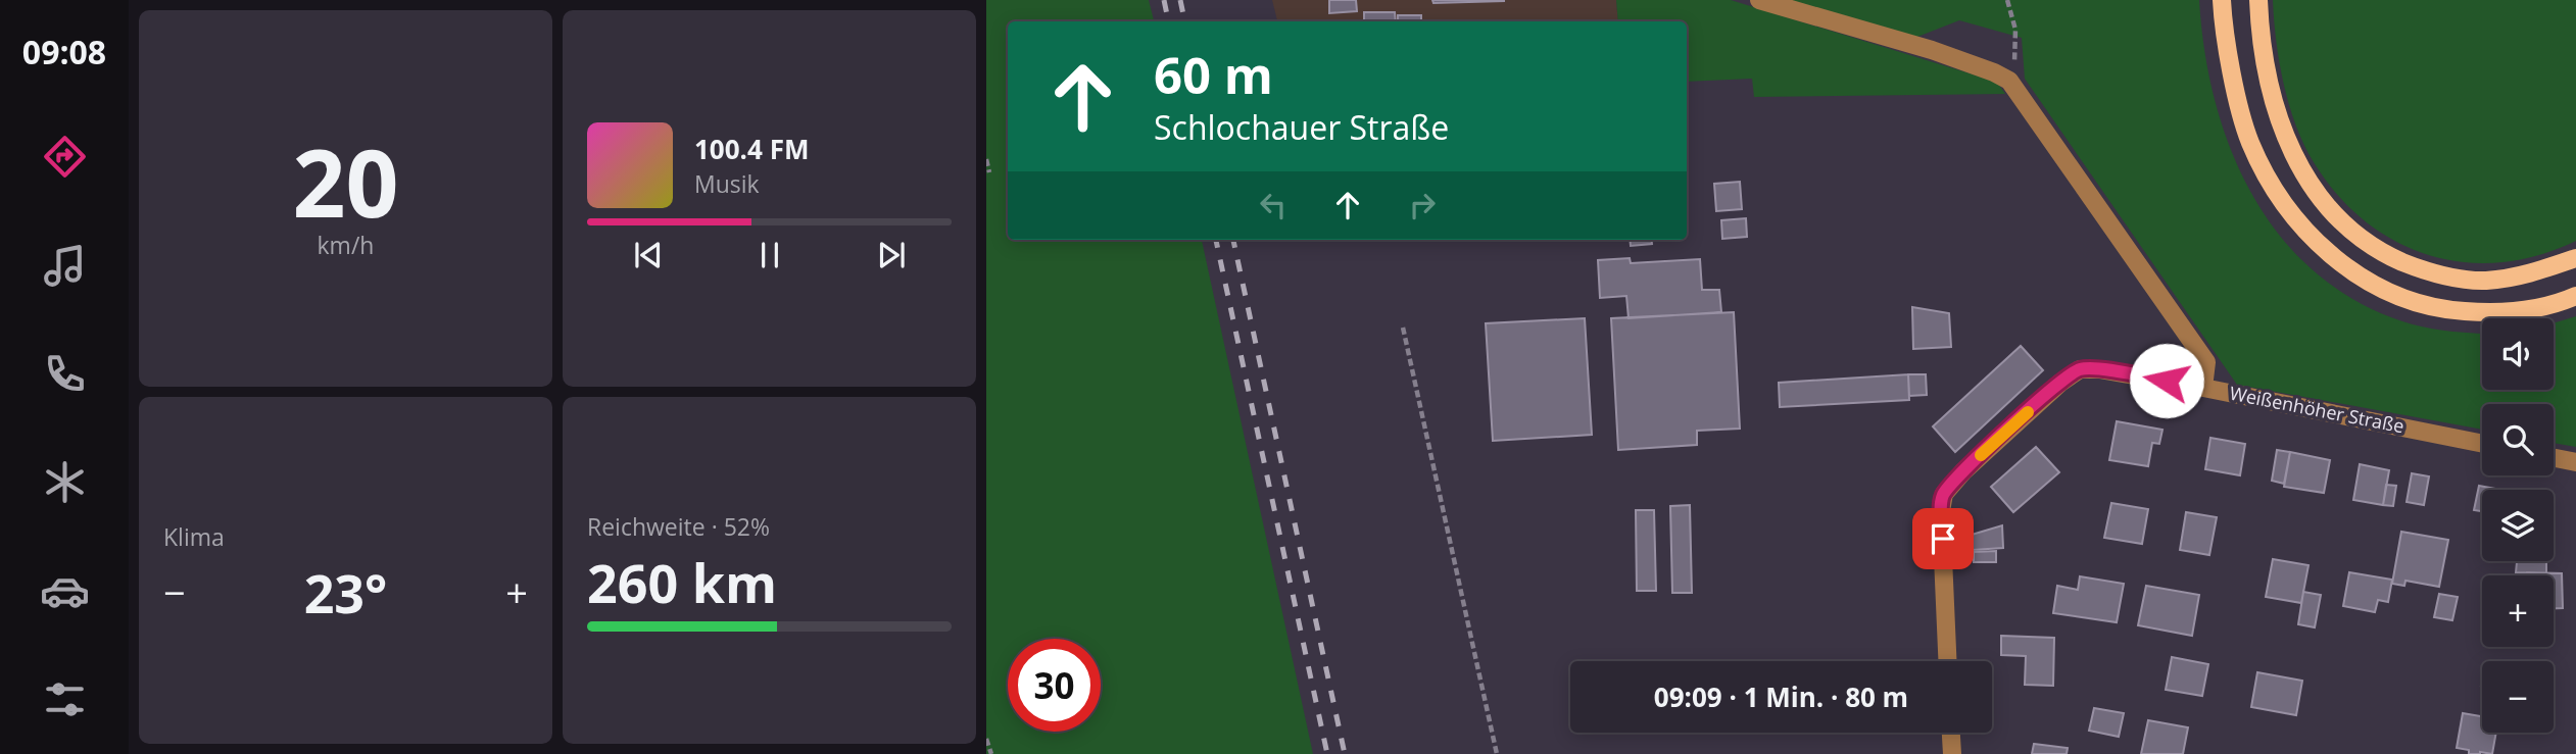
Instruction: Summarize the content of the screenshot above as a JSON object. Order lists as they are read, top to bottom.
{
  "streets": {
    "street": ["Weißenhöher Straße"]
  },
  "page": {
    "tabs": "09:08",
    "tile": [
      ["20", "km/h"],
      "Klima",
      ["Reichweite · 52%", "260 km"]
    ],
    "turn": ["60 m", "Schlochauer Straße"],
    "song": ["100.4 FM", "Musik"],
    "map_buttons": ["+", "−"],
    "heat": ["−", "23°", "+"],
    "limit": "30",
    "trip": "09:09 · 1 Min. · 80 m"
  }
}
